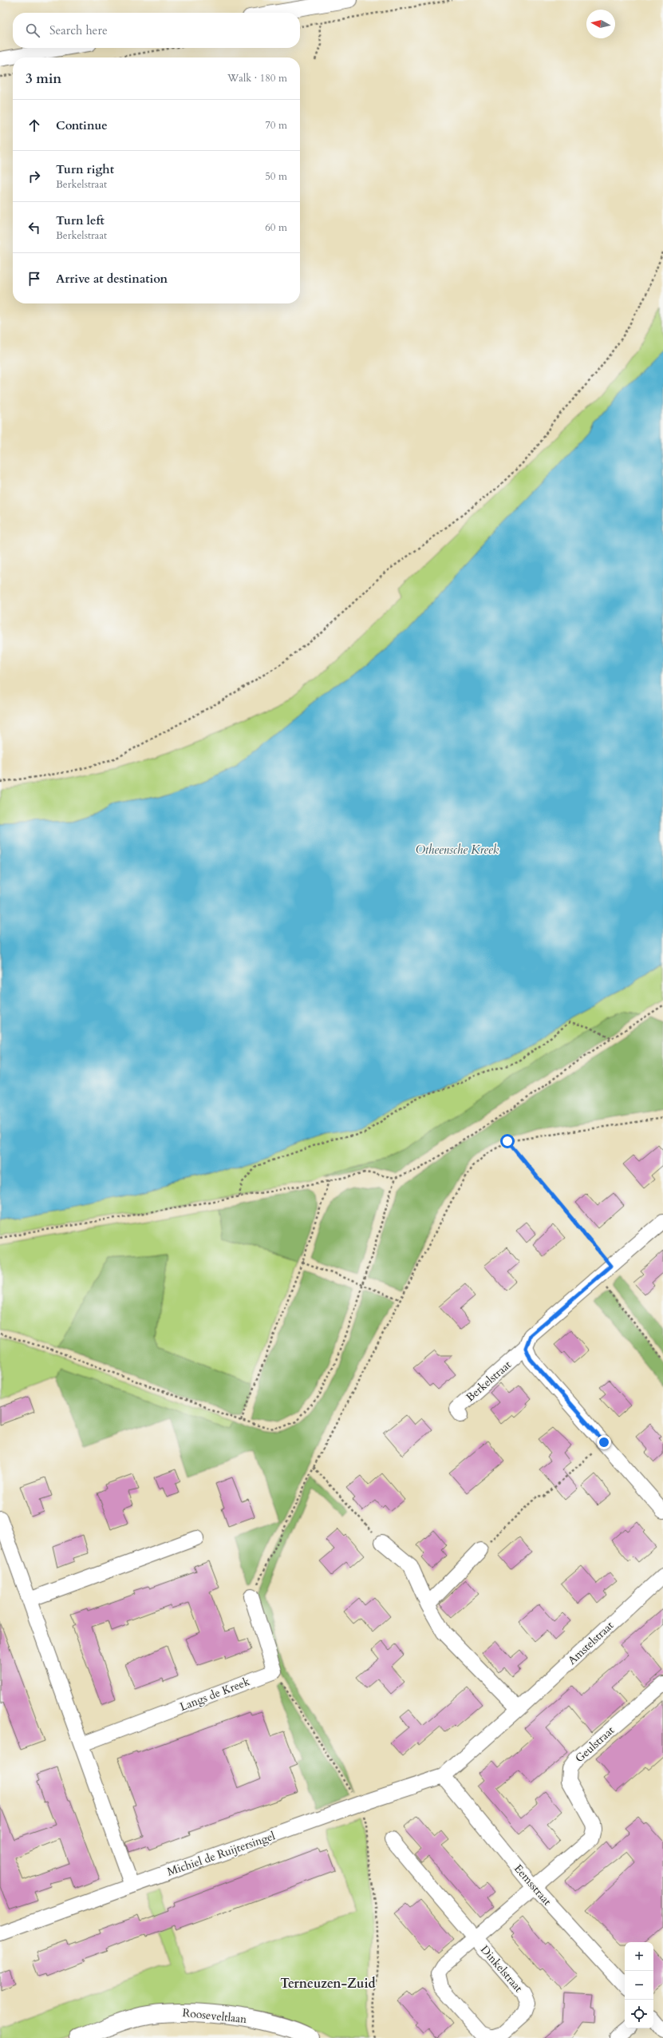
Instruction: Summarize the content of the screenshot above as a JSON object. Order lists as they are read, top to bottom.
{
  "streets": {
    "main road": ["Rooseveltlaan"],
    "street": [
      "Berkelstraat",
      "Amstelstraat",
      "Langs de Kreek",
      "Geulstraat",
      "Michiel de Ruijtersingel",
      "Eemsstraat",
      "Dinkelstraat"
    ]
  },
  "crossings": [
    ["Amstelstraat", "Michiel de Ruijtersingel"],
    ["Amstelstraat", "Eemsstraat"],
    ["Geulstraat", "Eemsstraat"],
    ["Geulstraat", "Dinkelstraat"],
    ["Michiel de Ruijtersingel", "Eemsstraat"],
    ["Eemsstraat", "Dinkelstraat"]
  ],
  "districts": ["Terneuzen-Zuid"],
  "water": ["Otheensche Kreek"],
  "north": "left",
  "page": {
    "search": "Search here",
    "heading": ["3 min", "Walk · 180 m"],
    "list": [
      ["Continue", "70 m"],
      ["Turn right", "Berkelstraat", "50 m"],
      ["Turn left", "Berkelstraat", "60 m"],
      "Arrive at destination"
    ],
    "map_buttons": ["+", "−"]
  }
}
